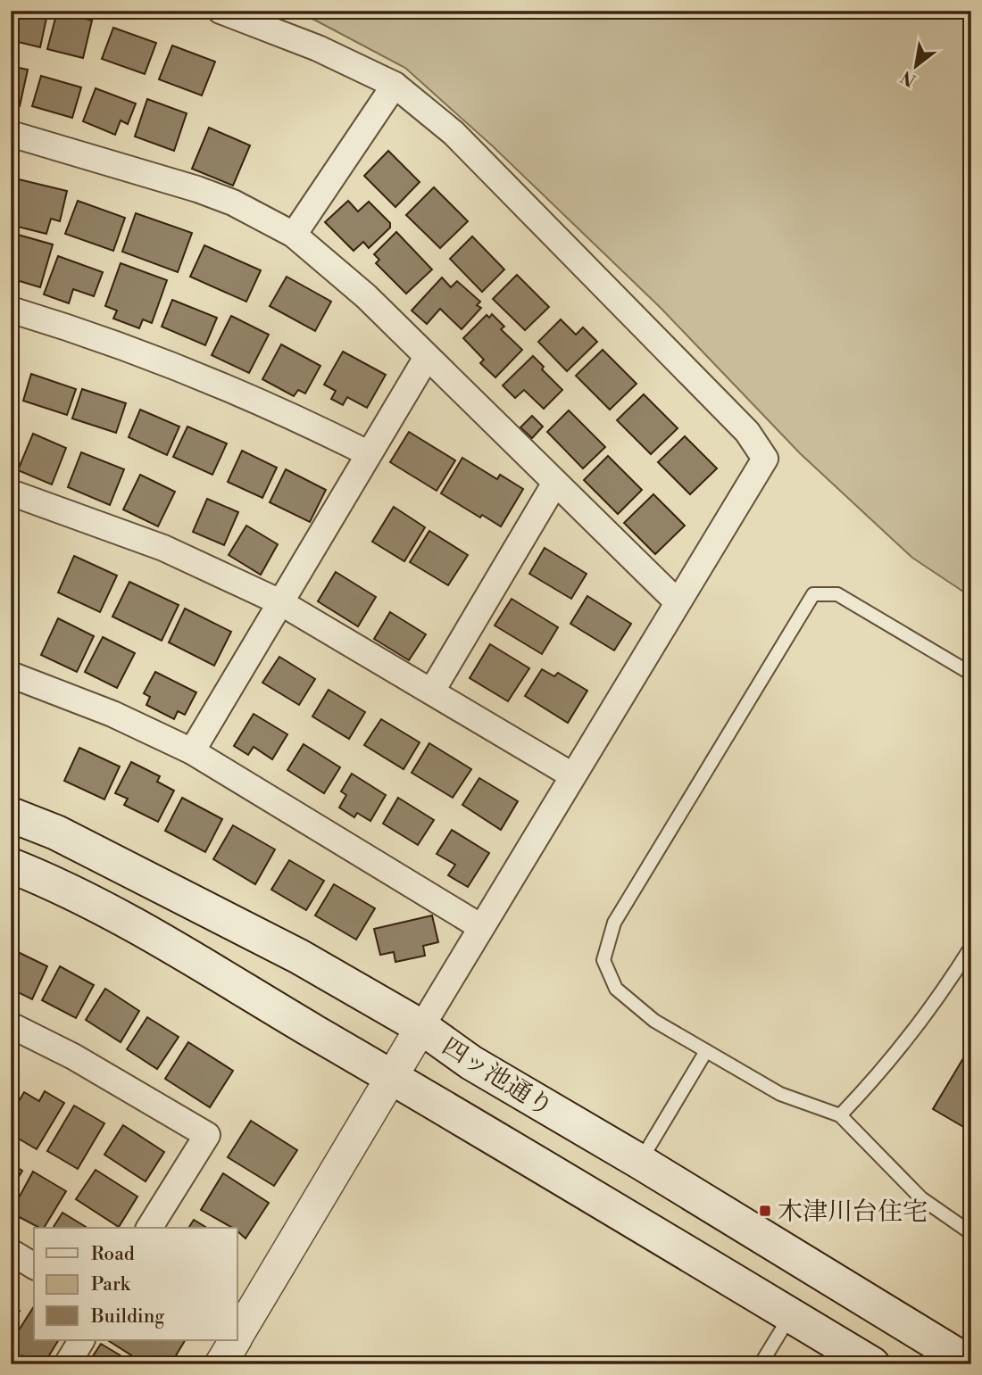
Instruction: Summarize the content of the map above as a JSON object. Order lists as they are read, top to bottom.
{
  "streets": {
    "main road": ["四ッ池通り"]
  },
  "places": {
    "transit": ["木津川台住宅"]
  },
  "legend": ["Road", "Park", "Building"],
  "north": "bottom left"
}
